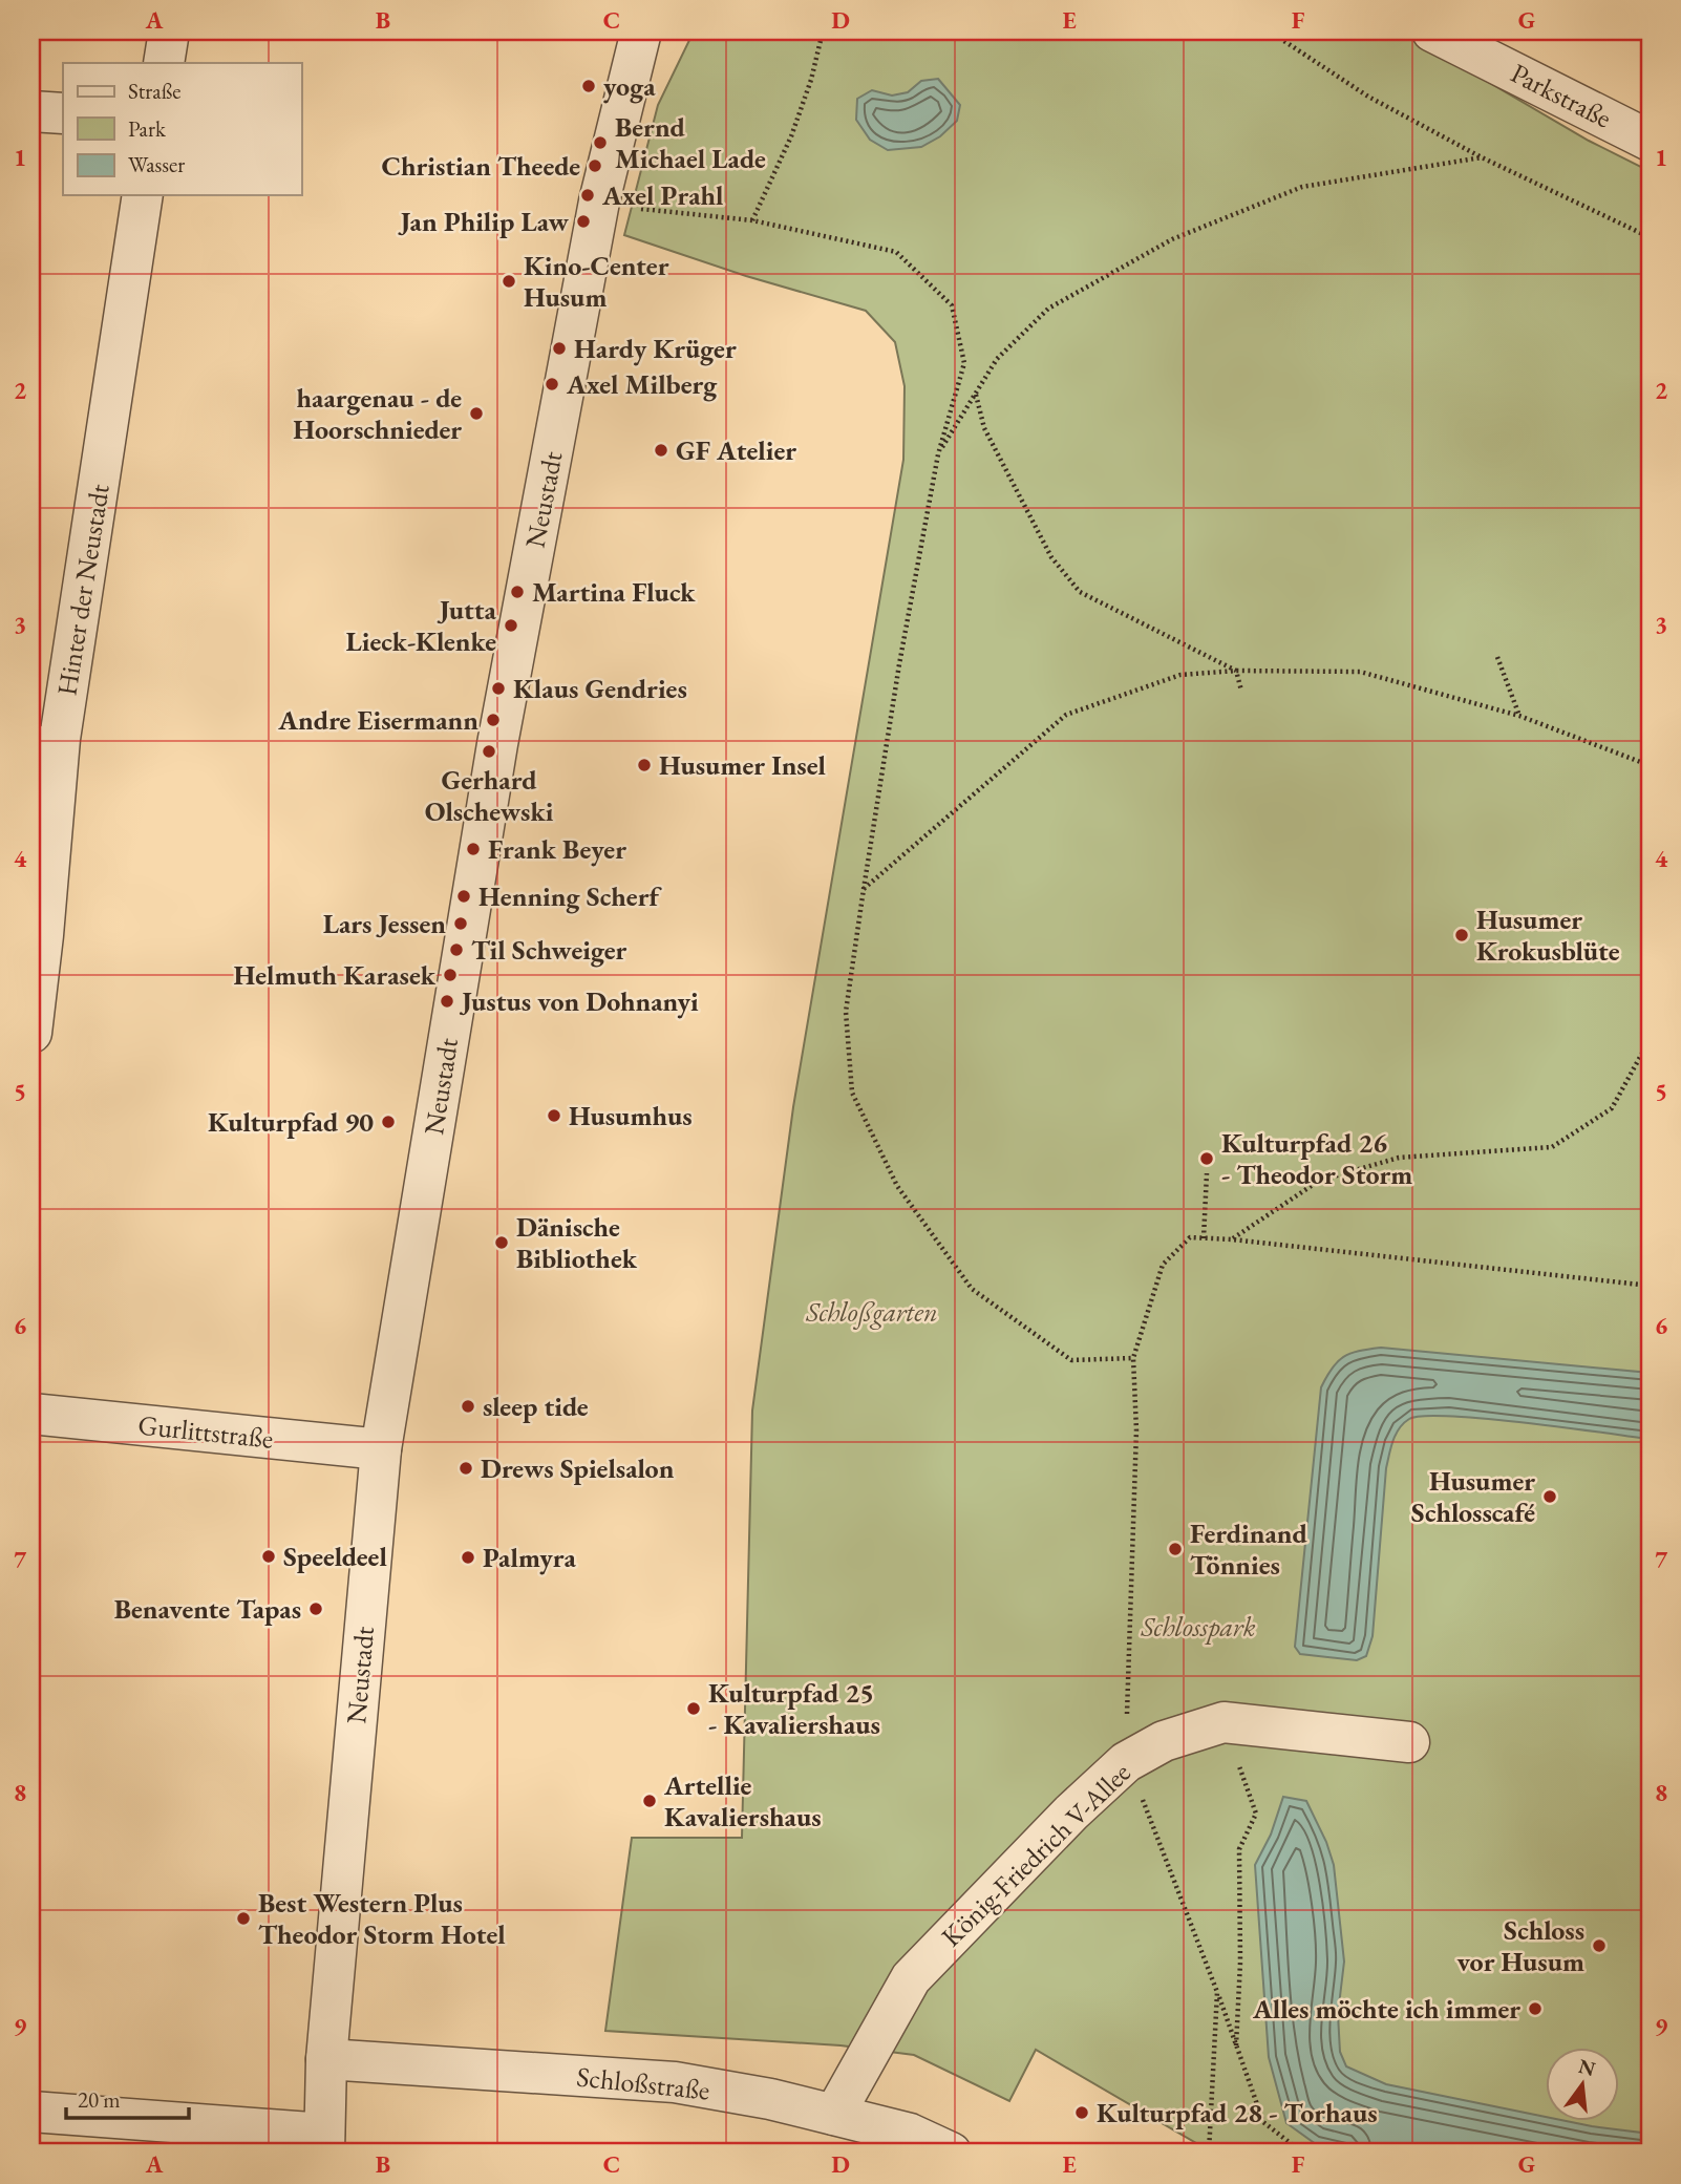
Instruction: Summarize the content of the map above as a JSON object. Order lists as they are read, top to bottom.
{
  "streets": {
    "street": [
      "Parkstraße",
      "Neustadt",
      "Hinter der Neustadt",
      "Gurlittstraße",
      "König-Friedrich V-Allee",
      "Schloßstraße"
    ]
  },
  "crossings": [
    ["Neustadt", "Gurlittstraße"],
    ["Neustadt", "Schloßstraße"],
    ["König-Friedrich V-Allee", "Schloßstraße"]
  ],
  "parks": ["Schloßgarten", "Schlosspark"],
  "places": [
    "yoga",
    "Bernd Michael Lade",
    "Christian Theede",
    "Axel Prahl",
    "Jan Philip Law",
    "Kino-Center Husum",
    "Hardy Krüger",
    "Axel Milberg",
    "haargenau - de Hoorschnieder",
    "GF Atelier",
    "Martina Fluck",
    "Jutta Lieck-Klenke",
    "Klaus Gendries",
    "Andre Eisermann",
    "Gerhard Olschewski",
    "Husumer Insel",
    "Frank Beyer",
    "Henning Scherf",
    "Lars Jessen",
    "Husumer Krokusblüte",
    "Til Schweiger",
    "Helmuth Karasek",
    "Justus von Dohnanyi",
    "Husumhus",
    "Kulturpfad 90",
    "Kulturpfad 26 - Theodor Storm",
    "Dänische Bibliothek",
    "sleep tide",
    "Drews Spielsalon",
    "Husumer Schlosscafé",
    "Ferdinand Tönnies",
    "Speeldeel",
    "Palmyra",
    "Benavente Tapas",
    "Kulturpfad 25 - Kavaliershaus",
    "Artellie Kavaliershaus",
    "Best Western Plus Theodor Storm Hotel",
    "Schloss vor Husum",
    "Alles möchte ich immer",
    "Kulturpfad 28 - Torhaus"
  ],
  "legend": ["Straße", "Park", "Wasser"],
  "scale_bar": "20 m",
  "north": "top",
  "grid": {
    "columns": [
      "A",
      "B",
      "C",
      "D",
      "E",
      "F",
      "G"
    ],
    "rows": [
      "1",
      "2",
      "3",
      "4",
      "5",
      "6",
      "7",
      "8",
      "9"
    ]
  }
}
